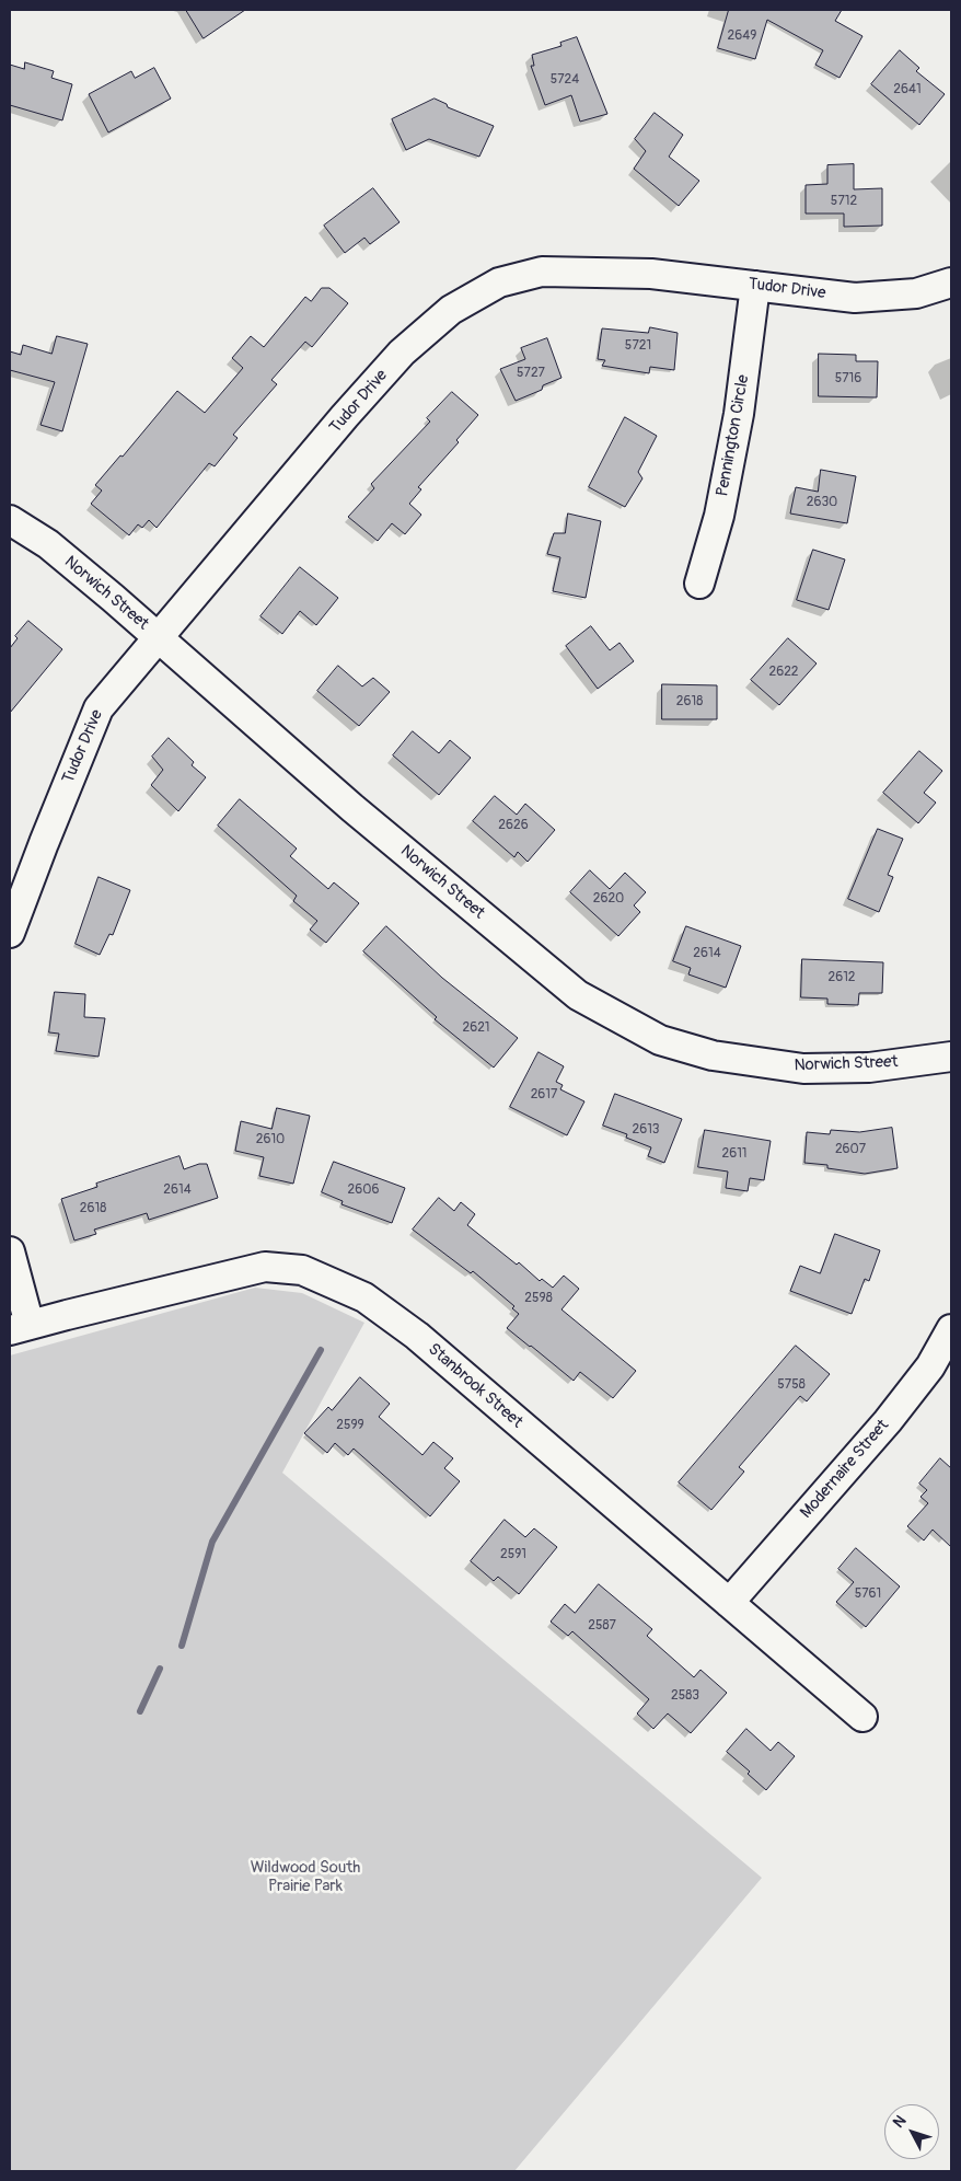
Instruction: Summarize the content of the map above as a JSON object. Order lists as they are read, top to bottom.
{
  "streets": {
    "street": [
      "Tudor Drive",
      "Pennington Circle",
      "Norwich Street",
      "Stanbrook Street",
      "Modernaire Street"
    ]
  },
  "crossings": [
    ["Tudor Drive", "Pennington Circle"],
    ["Tudor Drive", "Norwich Street"],
    ["Stanbrook Street", "Modernaire Street"]
  ],
  "parks": ["Wildwood South Prairie Park"],
  "house_numbers": [
    "2649",
    "5724",
    "2641",
    "5712",
    "5721",
    "5727",
    "5716",
    "2630",
    "2622",
    "2618",
    "2626",
    "2620",
    "2614",
    "2612",
    "2621",
    "2617",
    "2613",
    "2610",
    "2607",
    "2611",
    "2614",
    "2606",
    "2618",
    "2598",
    "5758",
    "2599",
    "2591",
    "5761",
    "2587",
    "2583"
  ],
  "north": "top left"
}
